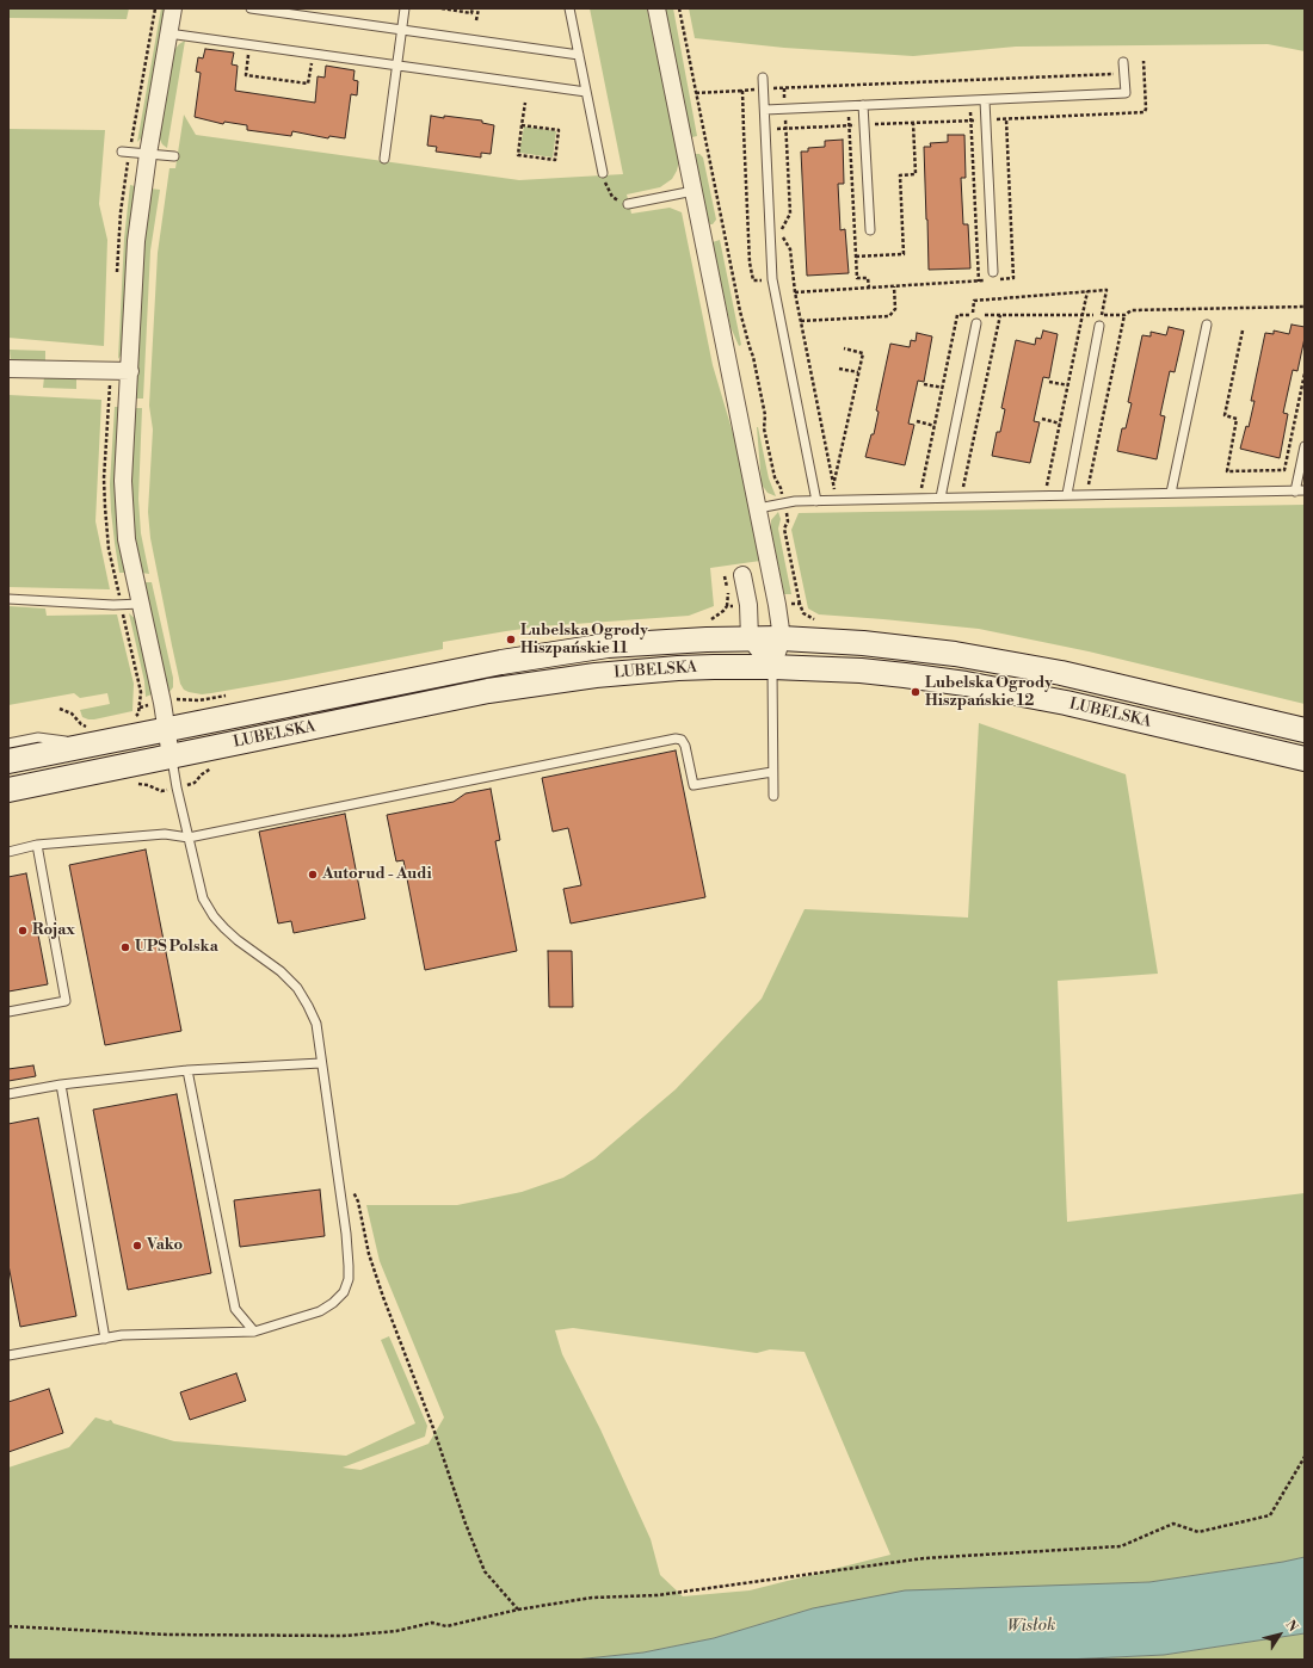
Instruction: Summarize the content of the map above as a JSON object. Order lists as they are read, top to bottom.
{
  "streets": {
    "main road": ["LUBELSKA"]
  },
  "water": ["Wisłok"],
  "places": [
    "Lubelska Ogrody Hiszpańskie 11",
    "Lubelska Ogrody Hiszpańskie 12",
    "Autorud - Audi",
    "Rojax",
    "UPS Polska",
    "Vako"
  ],
  "north": "top right"
}
